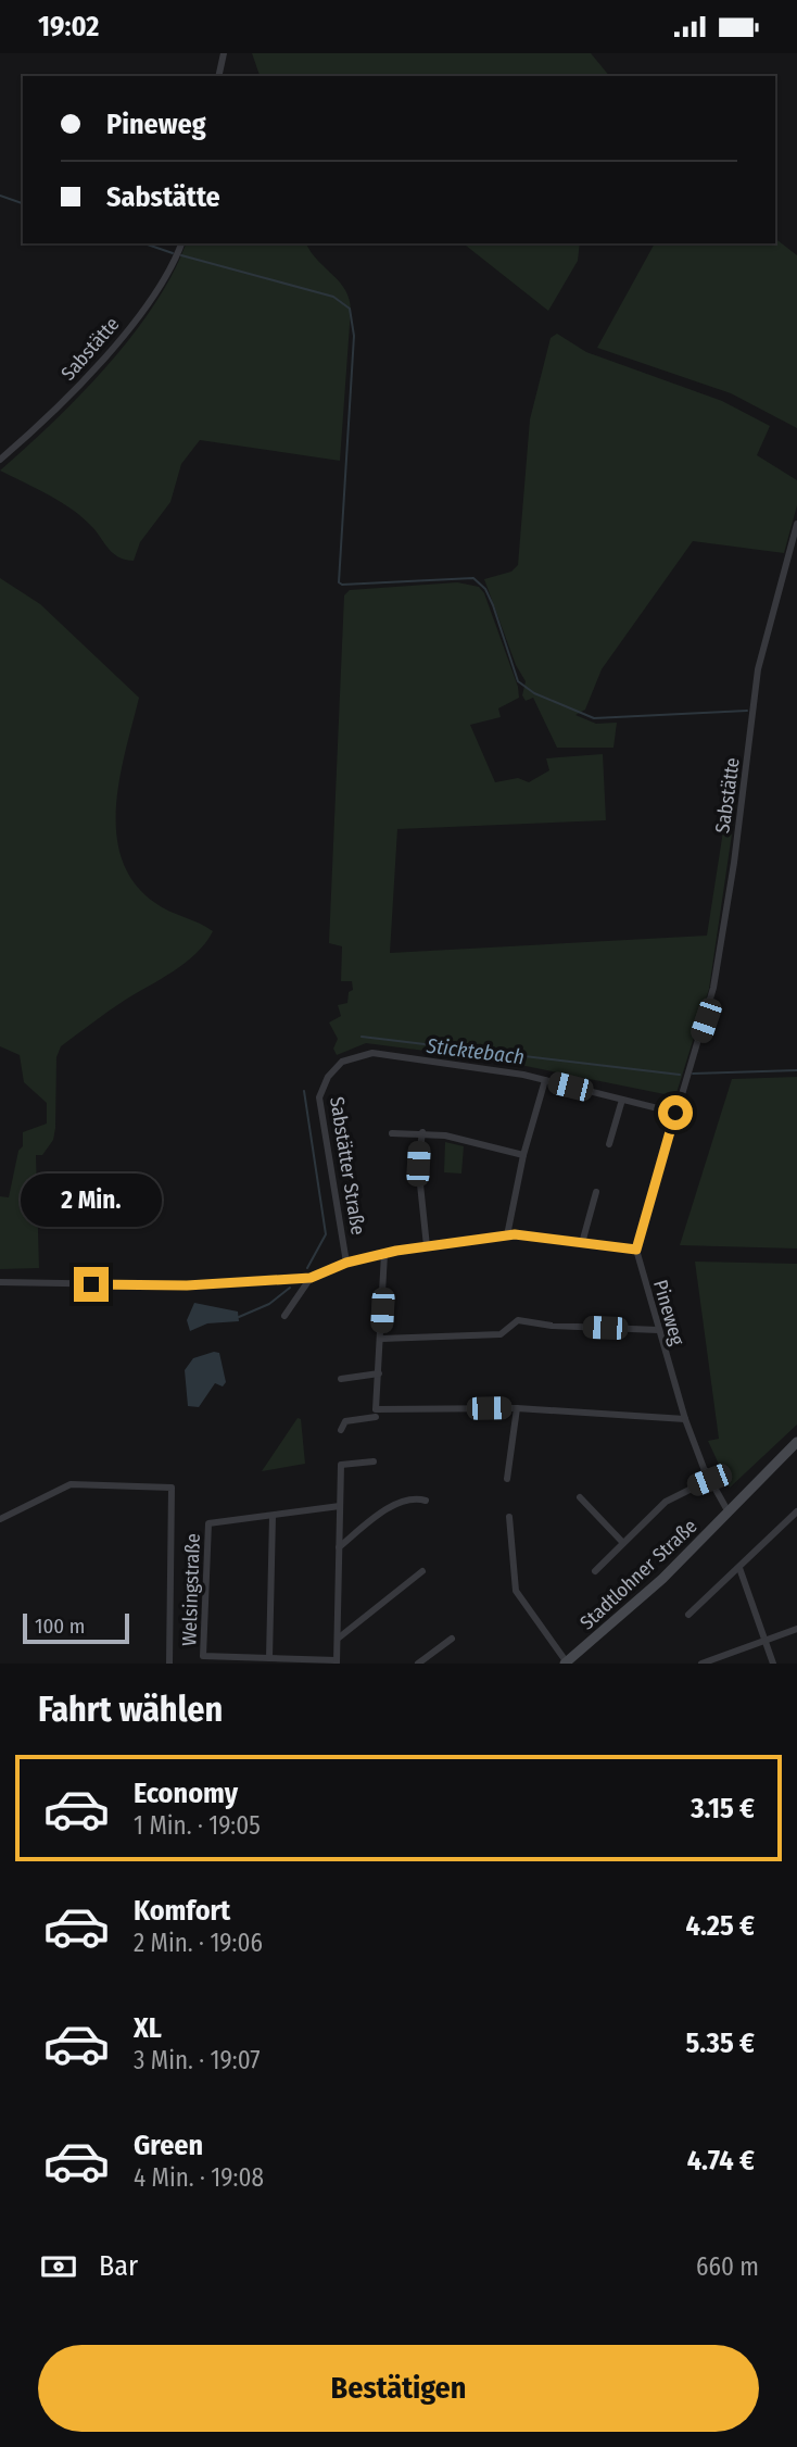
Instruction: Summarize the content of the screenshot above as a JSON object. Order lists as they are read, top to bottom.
{
  "streets": {
    "main road": ["Stadtlohner Straße"],
    "street": [
      "Sabstätte",
      "Sabstätter Straße",
      "Pineweg",
      "Welsingstraße"
    ]
  },
  "crossings": [
    ["Pineweg", "Stadtlohner Straße"]
  ],
  "water": ["Sticktebach"],
  "scale_bar": "100 m",
  "page": {
    "status": "19:02",
    "banner": ["Pineweg", "Sabstätte"],
    "bubble": "2 Min.",
    "scale": "100 m",
    "heading": "Fahrt wählen",
    "list": [
      {
        "name": "Economy",
        "note": "1 Min. · 19:05",
        "value": "3.15 €"
      },
      {
        "name": "Komfort",
        "note": "2 Min. · 19:06",
        "value": "4.25 €"
      },
      {
        "name": "XL",
        "note": "3 Min. · 19:07",
        "value": "5.35 €"
      },
      {
        "name": "Green",
        "note": "4 Min. · 19:08",
        "value": "4.74 €"
      }
    ],
    "pay": ["Bar", "660 m"],
    "buttons": "Bestätigen"
  }
}
